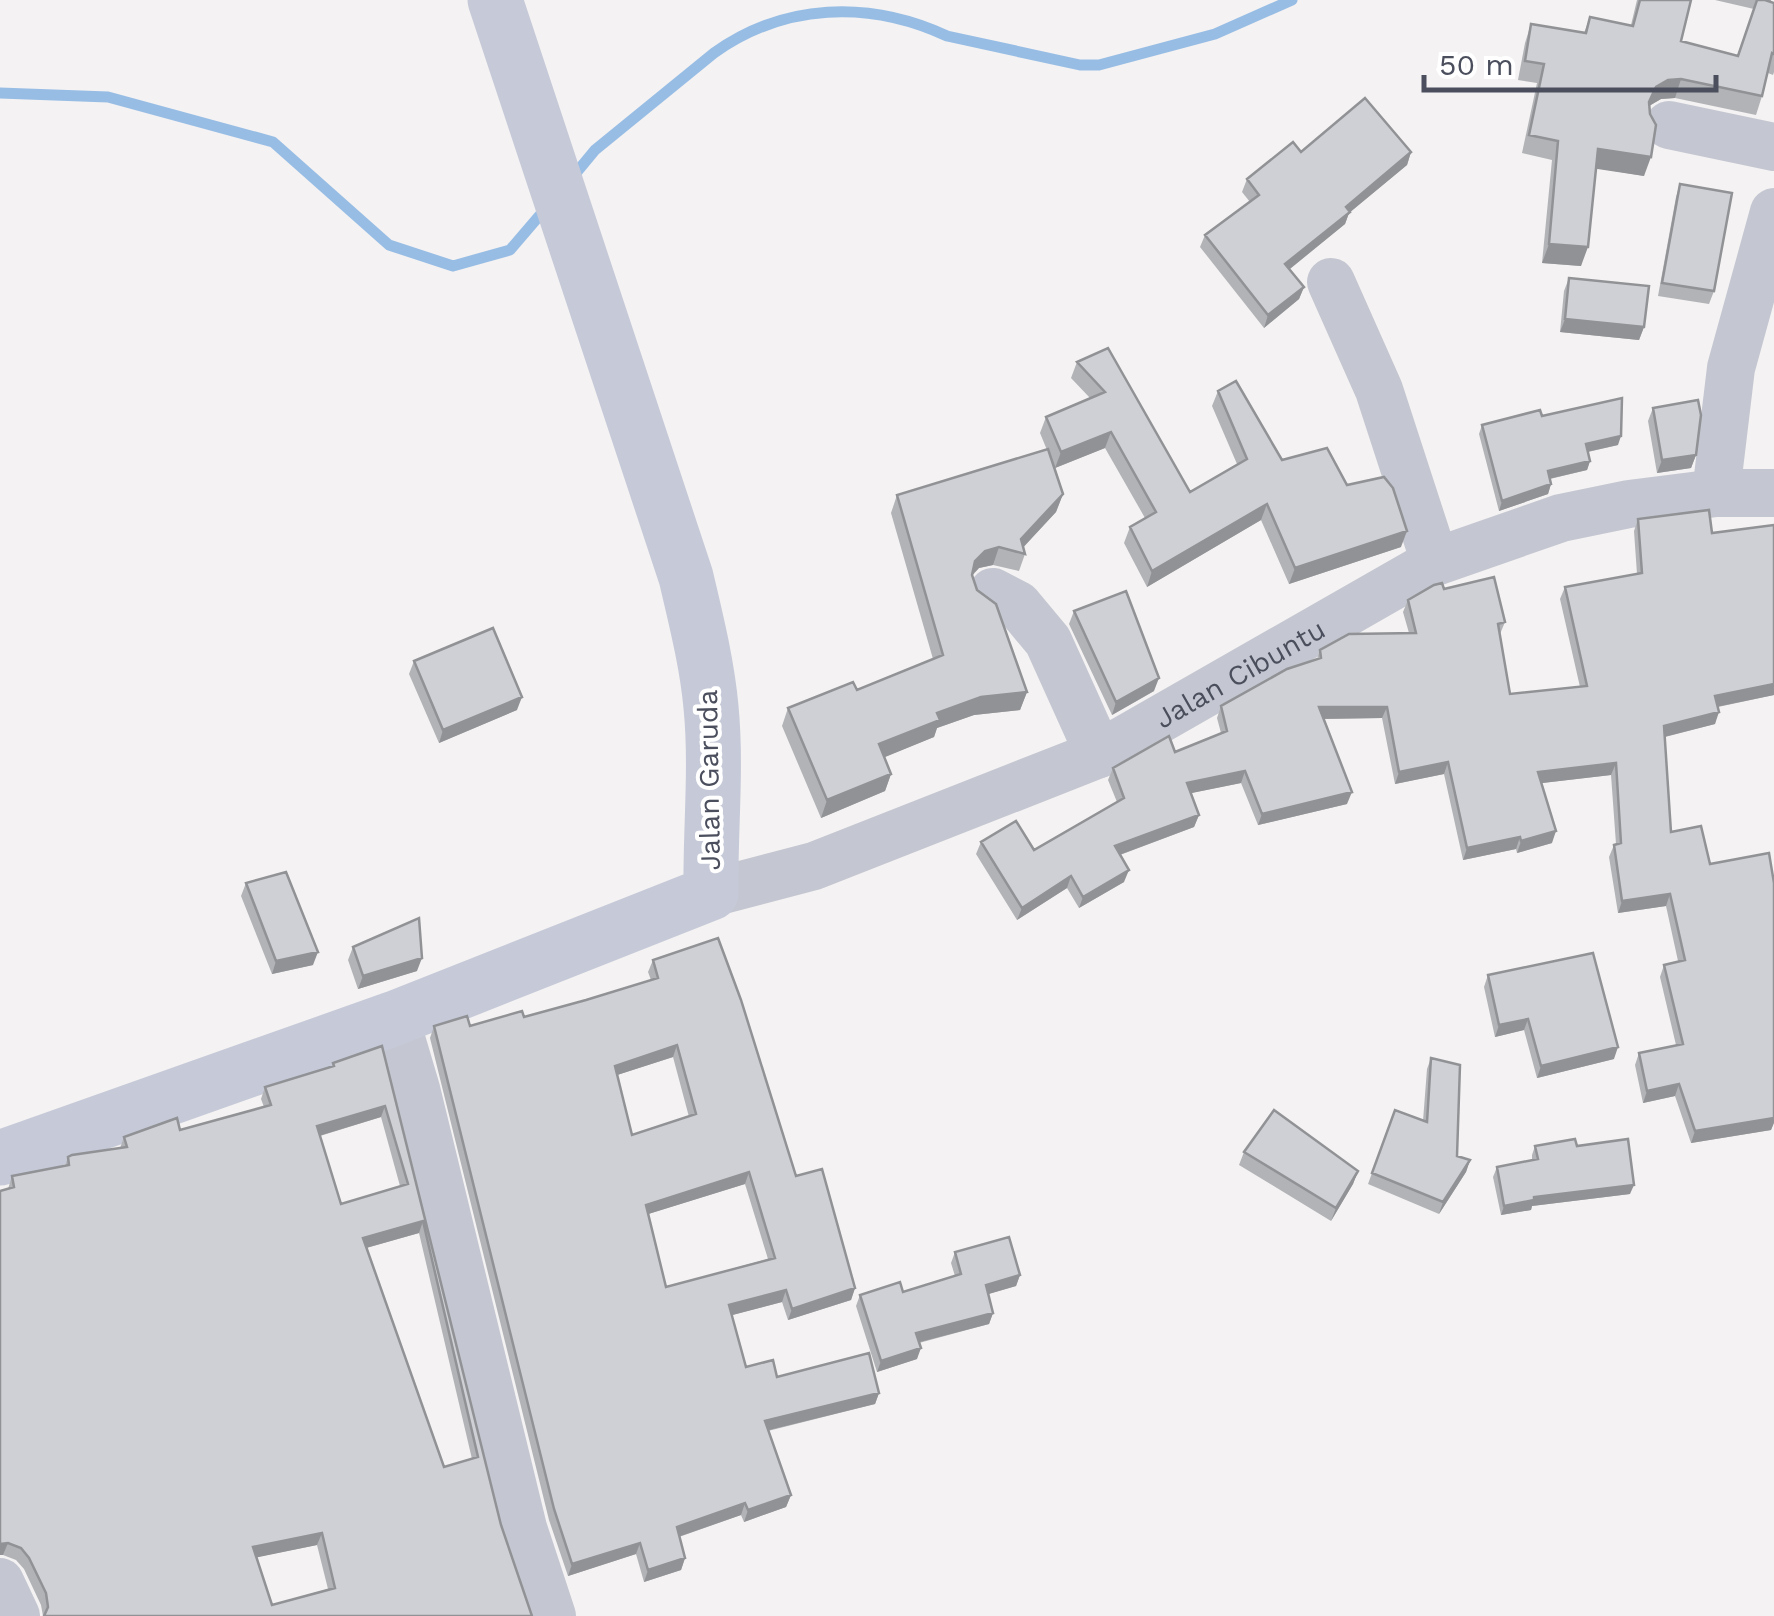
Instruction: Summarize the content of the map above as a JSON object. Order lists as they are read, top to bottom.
{
  "streets": {
    "street": ["Jalan Cibuntu", "Jalan Garuda"]
  },
  "crossings": [
    ["Jalan Cibuntu", "Jalan Garuda"]
  ],
  "scale_bar": "50 m"
}
